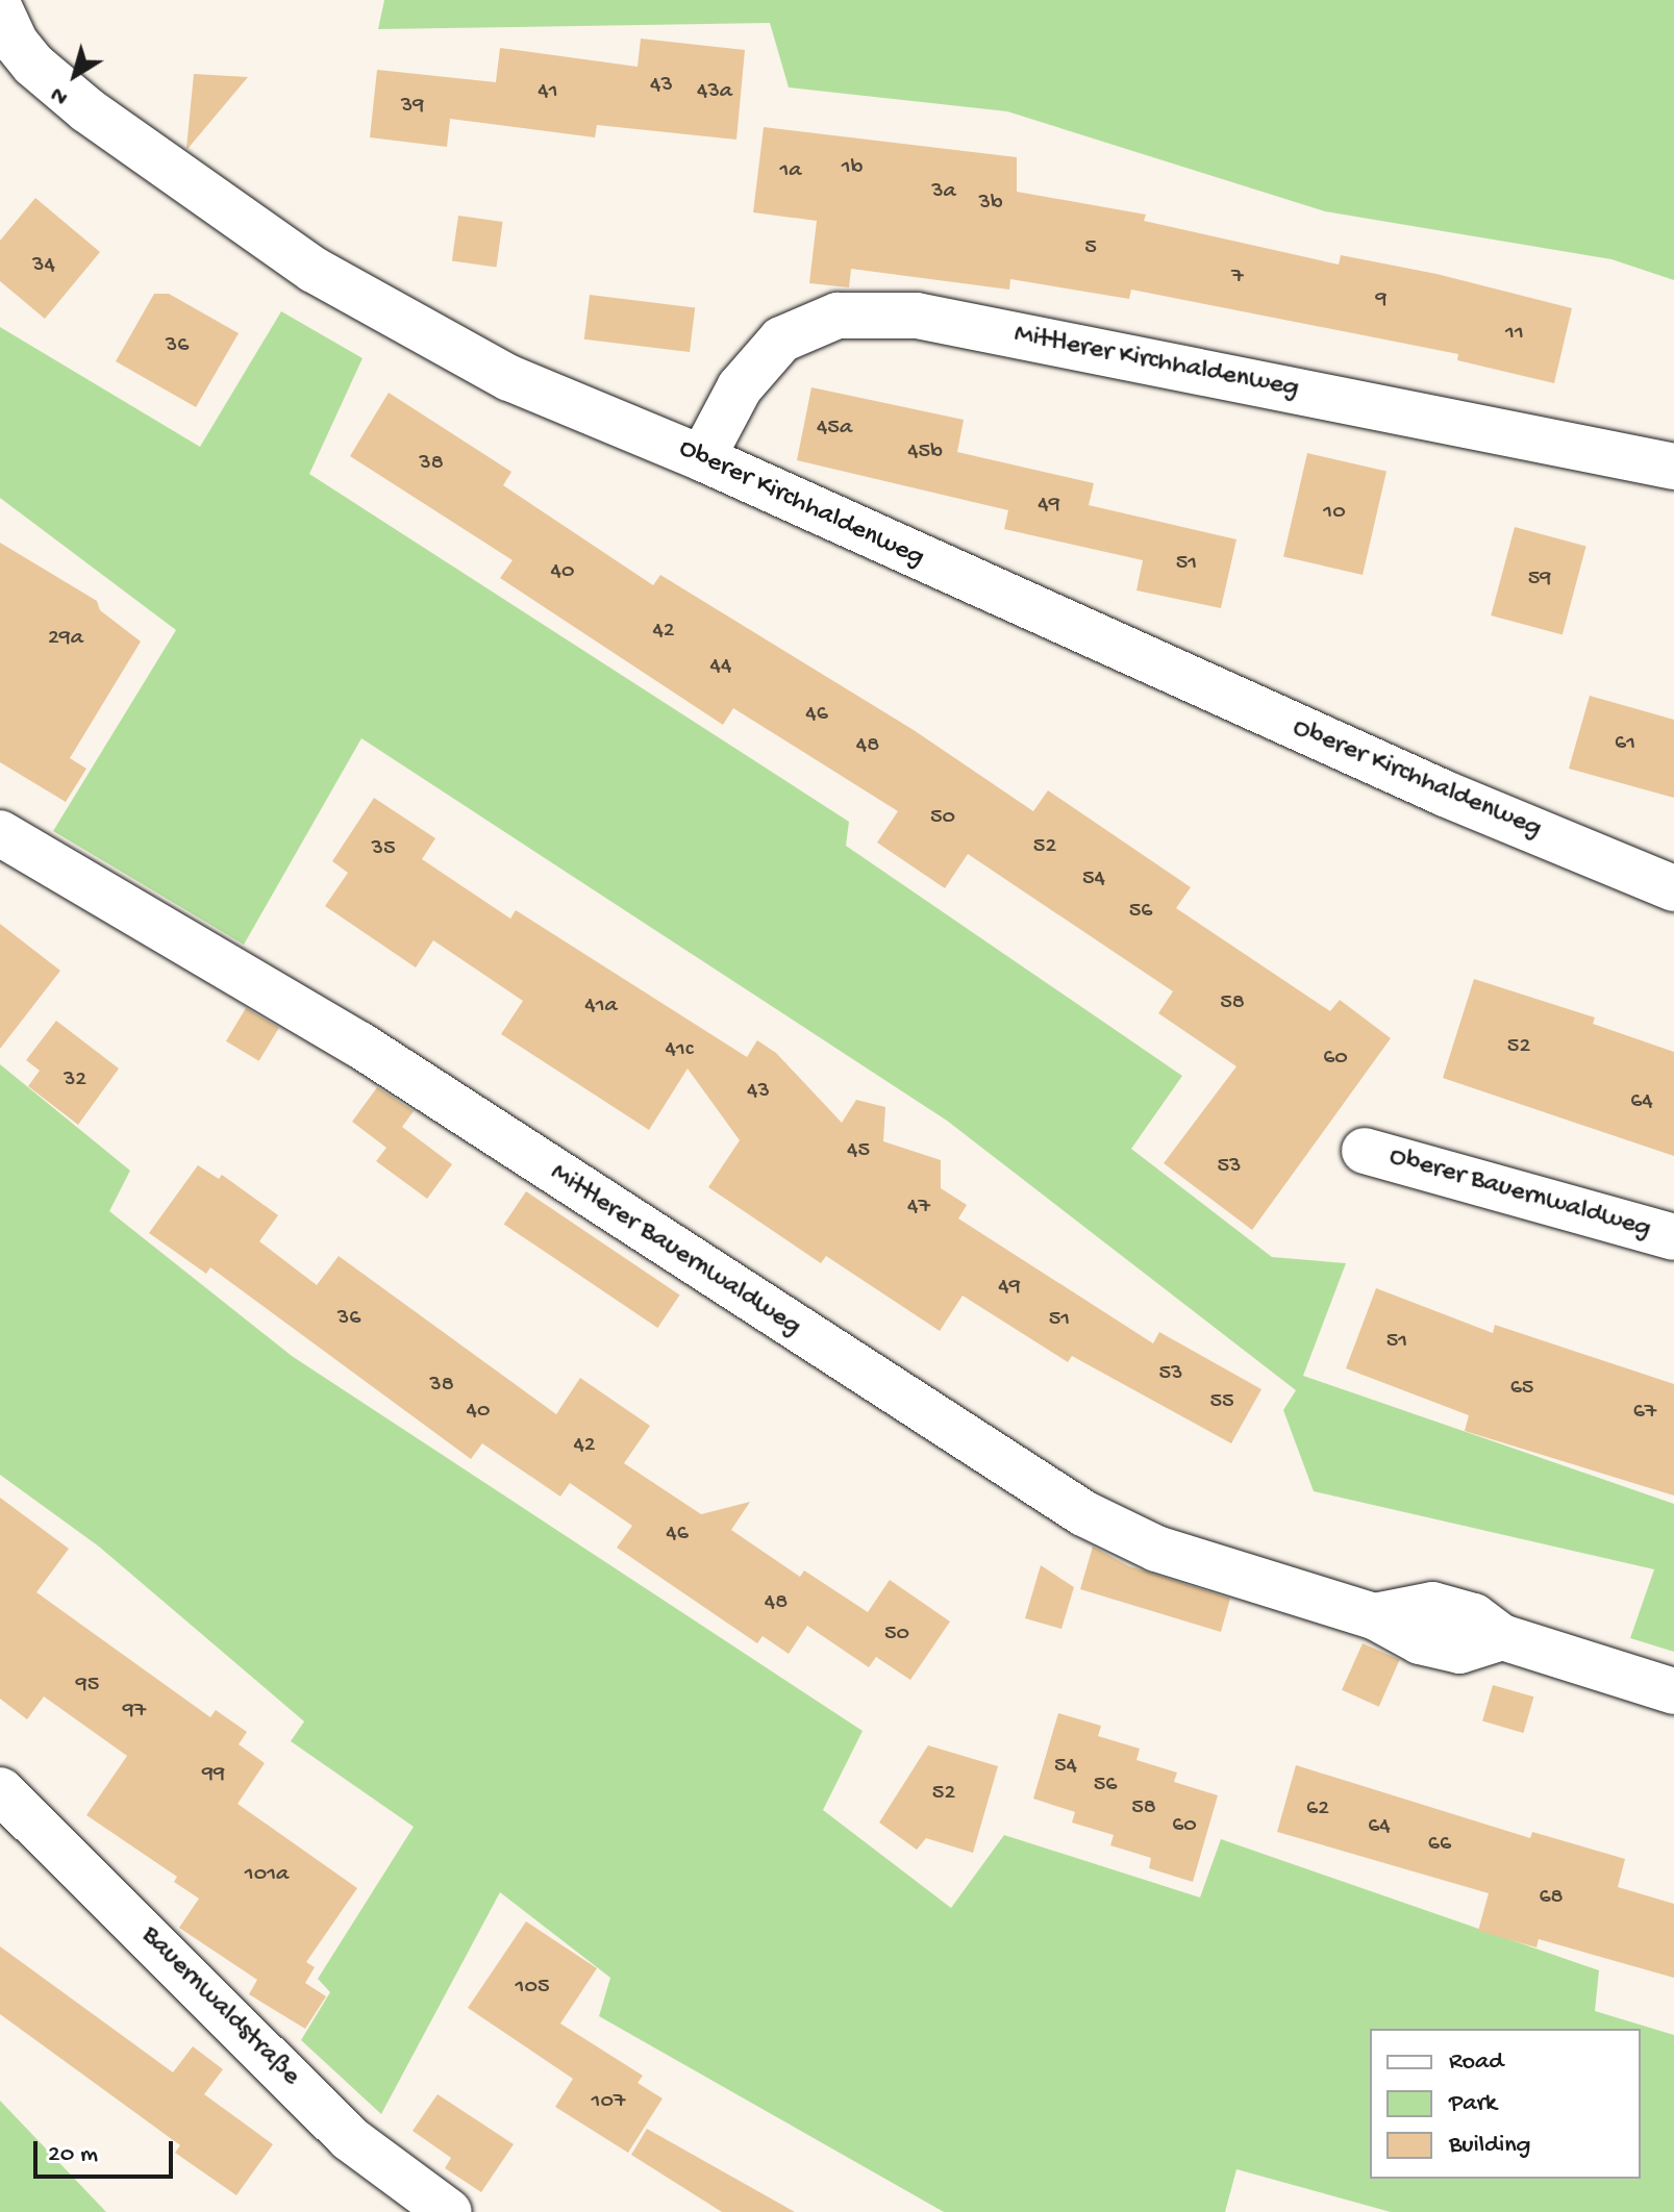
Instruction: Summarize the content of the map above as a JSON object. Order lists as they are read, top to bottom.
{
  "streets": {
    "street": [
      "Mittlerer Kirchhaldenweg",
      "Oberer Kirchhaldenweg",
      "Oberer Bauernwaldweg",
      "Mittlerer Bauernwaldweg",
      "Bauernwaldstraße"
    ]
  },
  "crossings": [
    ["Mittlerer Kirchhaldenweg", "Oberer Kirchhaldenweg"]
  ],
  "house_numbers": [
    "43",
    "41",
    "43a",
    "39",
    "1b",
    "1a",
    "3a",
    "3b",
    "5",
    "34",
    "7",
    "9",
    "11",
    "36",
    "45a",
    "45b",
    "38",
    "49",
    "10",
    "51",
    "40",
    "59",
    "42",
    "29a",
    "44",
    "46",
    "61",
    "48",
    "50",
    "52",
    "35",
    "54",
    "56",
    "58",
    "41a",
    "52",
    "41c",
    "60",
    "32",
    "43",
    "64",
    "45",
    "53",
    "47",
    "49",
    "36",
    "51",
    "51",
    "53",
    "38",
    "65",
    "55",
    "40",
    "67",
    "42",
    "46",
    "48",
    "50",
    "95",
    "97",
    "54",
    "99",
    "56",
    "52",
    "58",
    "62",
    "60",
    "64",
    "66",
    "101a",
    "68",
    "105",
    "107"
  ],
  "legend": ["Road", "Park", "Building"],
  "scale_bar": "20 m",
  "north": "bottom left"
}
